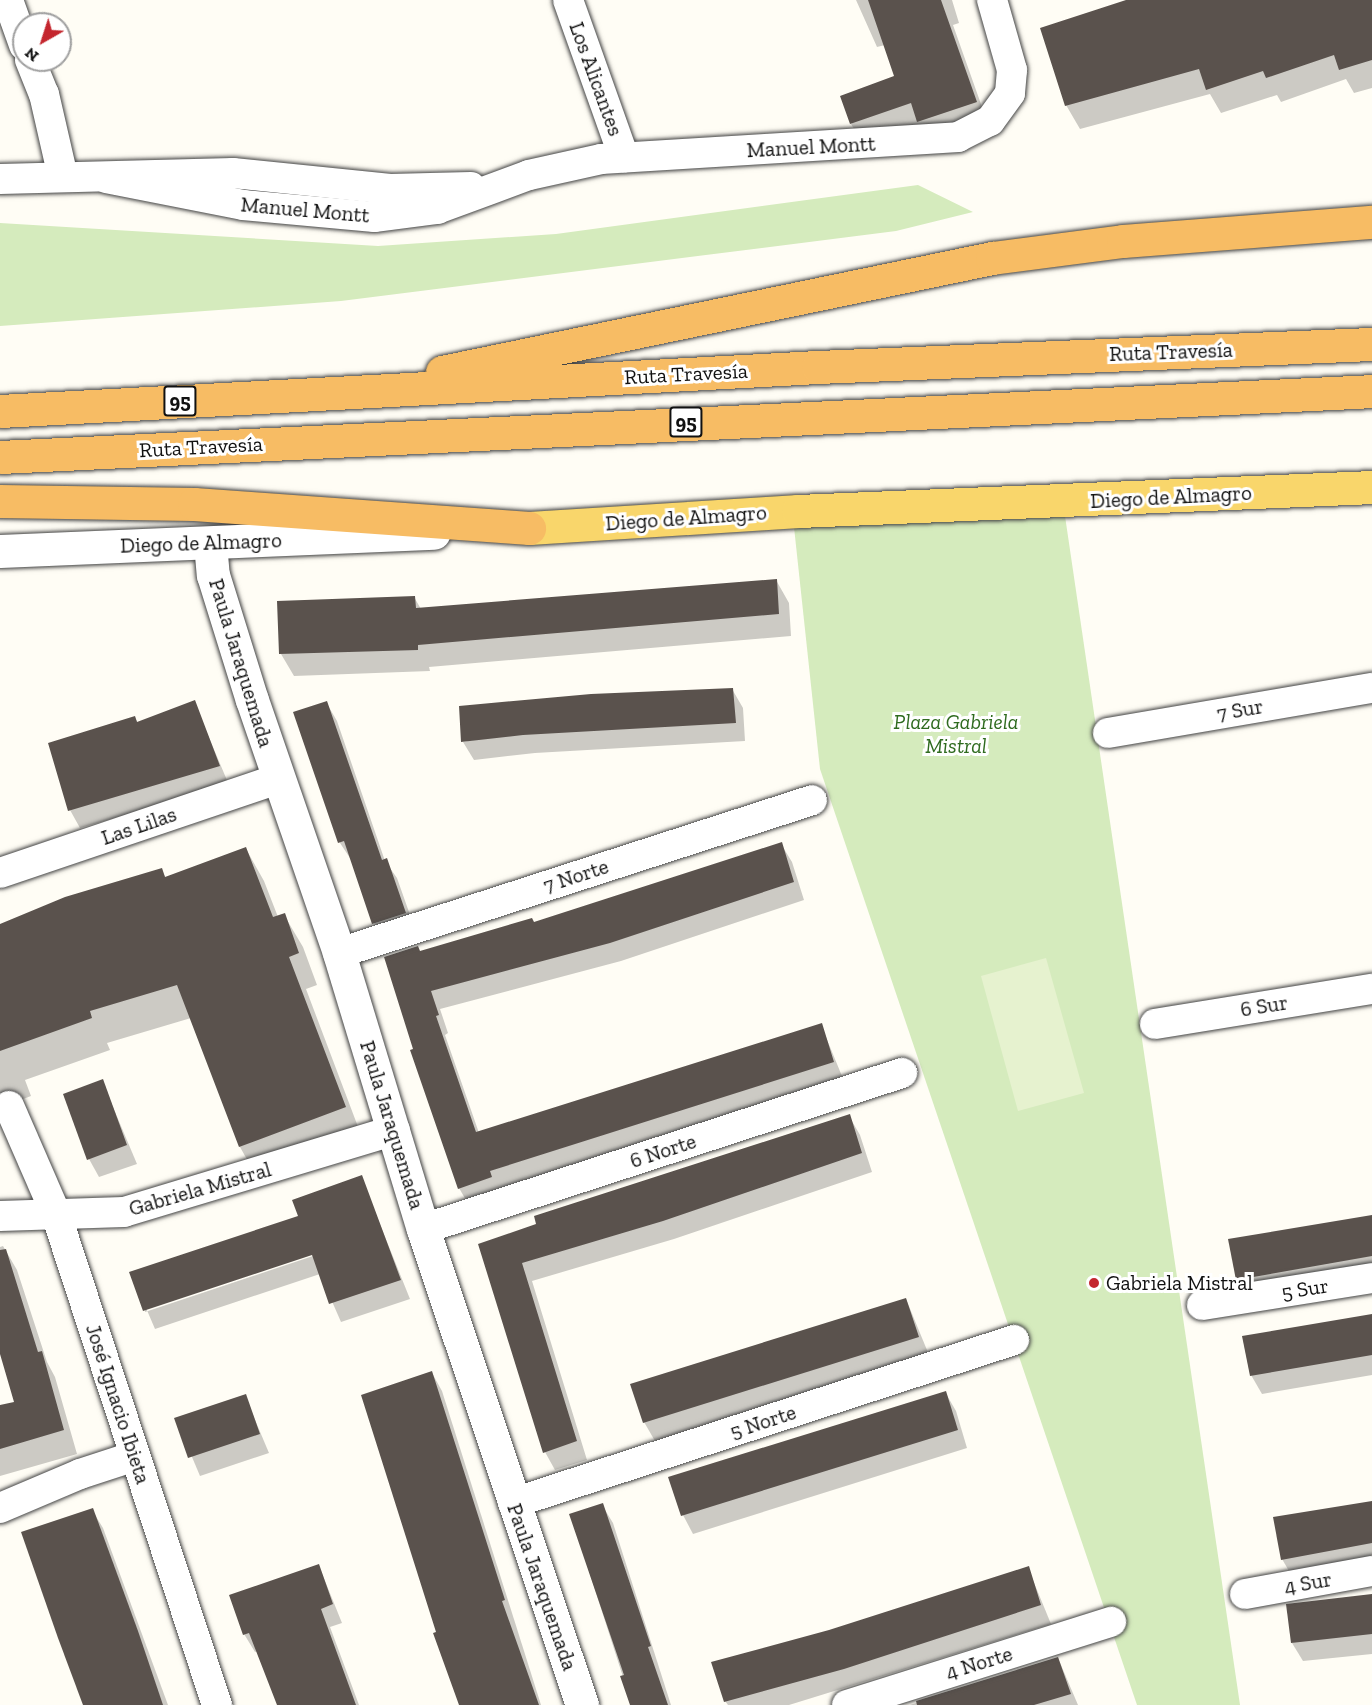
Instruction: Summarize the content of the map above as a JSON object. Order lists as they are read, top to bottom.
{
  "streets": {
    "highway": ["Ruta Travesía", "95"],
    "main road": ["Diego de Almagro"],
    "street": [
      "Los Alicantes",
      "Manuel Montt",
      "Paula Jaraquemada",
      "7 Sur",
      "Las Lilas",
      "7 Norte",
      "6 Sur",
      "6 Norte",
      "Gabriela Mistral",
      "5 Sur",
      "José Ignacio Ibieta",
      "5 Norte",
      "4 Sur",
      "4 Norte"
    ]
  },
  "crossings": [
    ["Los Alicantes", "Manuel Montt"],
    ["Diego de Almagro", "Paula Jaraquemada"],
    ["Paula Jaraquemada", "Las Lilas"],
    ["Paula Jaraquemada", "7 Norte"],
    ["Paula Jaraquemada", "6 Norte"],
    ["Paula Jaraquemada", "Gabriela Mistral"],
    ["Paula Jaraquemada", "5 Norte"],
    ["Gabriela Mistral", "José Ignacio Ibieta"]
  ],
  "parks": ["Plaza Gabriela Mistral"],
  "places": ["Gabriela Mistral"],
  "north": "bottom left"
}
